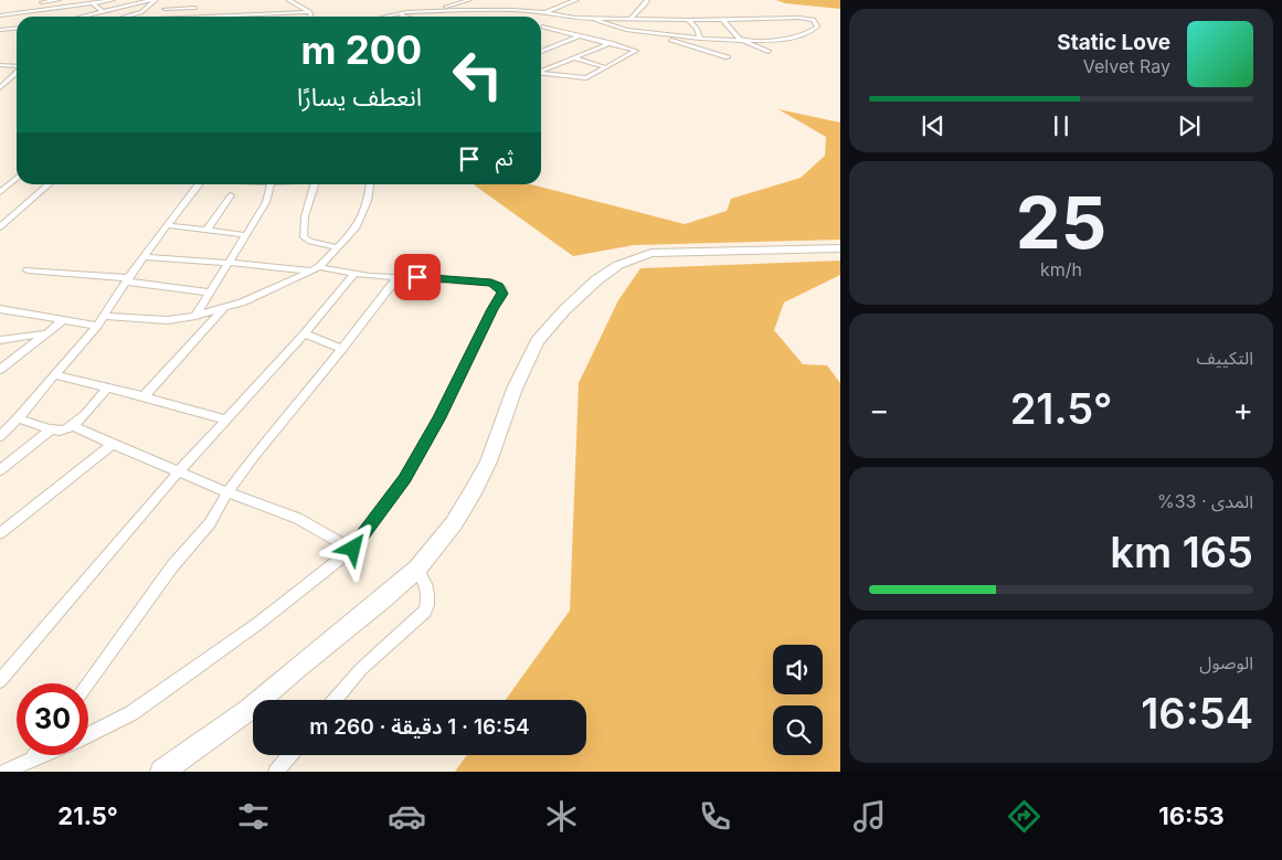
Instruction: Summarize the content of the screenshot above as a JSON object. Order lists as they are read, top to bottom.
{
  "page": {
    "turn": ["200 m", "انعطف يسارًا"],
    "song": ["Static Love", "Velvet Ray"],
    "then": "ثم",
    "tile": [
      ["25", "km/h"],
      "التكييف",
      ["المدى · 33%", "165 km"],
      ["الوصول", "16:54"]
    ],
    "heat": ["−", "21.5°", "+"],
    "limit": "30",
    "trip": "16:54 · 1 دقيقة · 260 m",
    "tabs": ["16:53", "21.5°"]
  }
}
